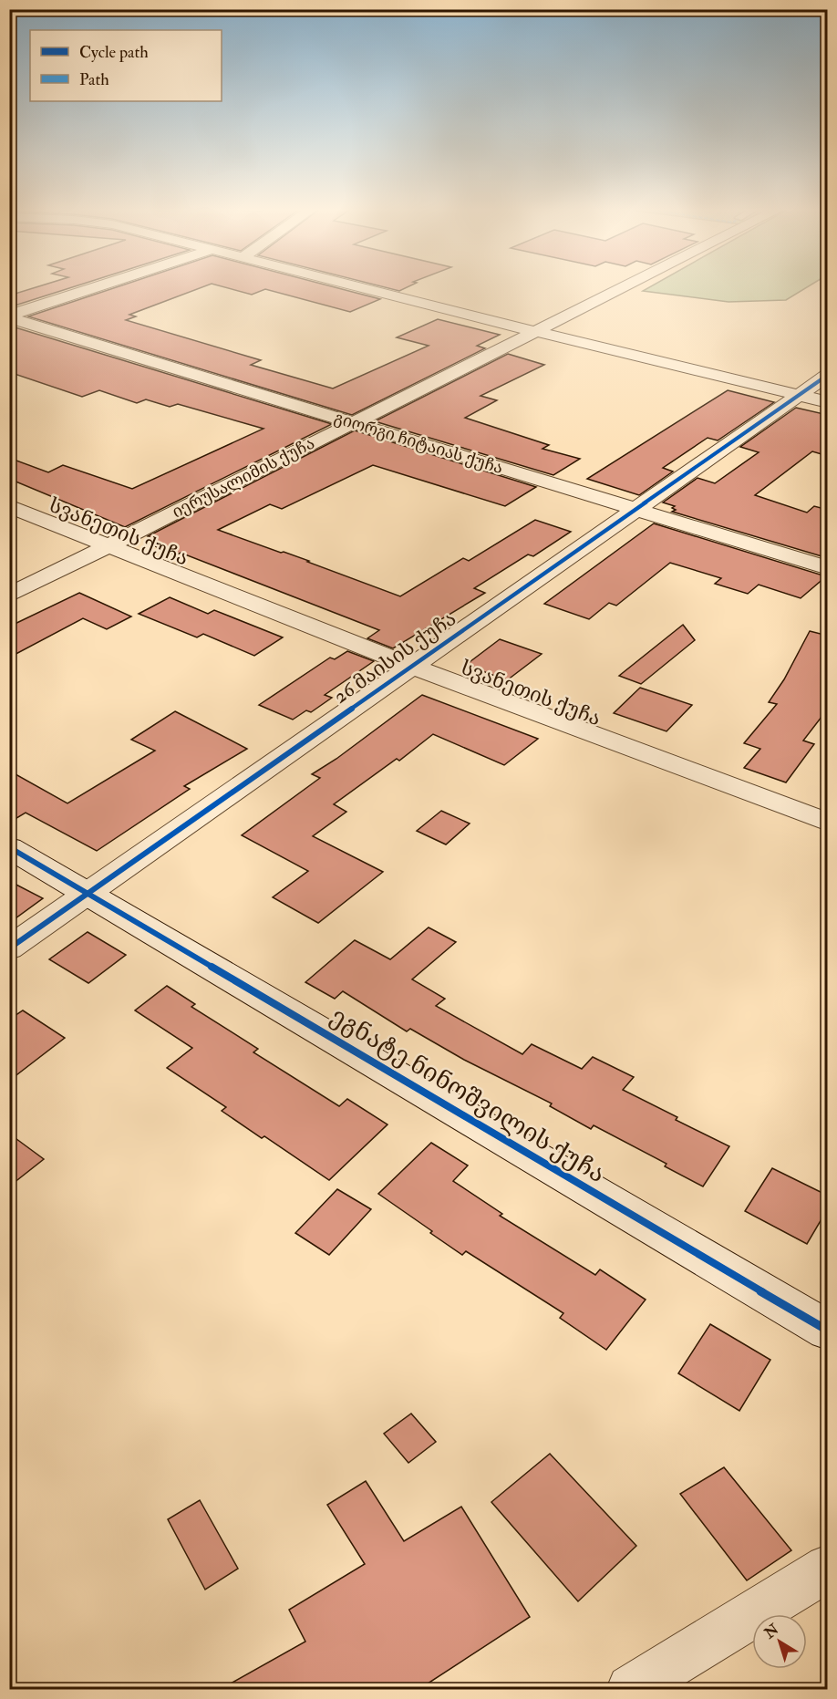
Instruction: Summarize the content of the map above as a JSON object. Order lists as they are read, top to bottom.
{
  "streets": {
    "street": [
      "გიორგი ჩიტაიას ქუჩა",
      "იერუსალიმის ქუჩა",
      "სვანეთის ქუჩა",
      "26 მაისის ქუჩა",
      "ეგნატე ნინოშვილის ქუჩა"
    ]
  },
  "crossings": [
    ["გიორგი ჩიტაიას ქუჩა", "იერუსალიმის ქუჩა"],
    ["გიორგი ჩიტაიას ქუჩა", "26 მაისის ქუჩა"],
    ["იერუსალიმის ქუჩა", "სვანეთის ქუჩა"],
    ["სვანეთის ქუჩა", "26 მაისის ქუჩა"],
    ["26 მაისის ქუჩა", "ეგნატე ნინოშვილის ქუჩა"]
  ],
  "legend": ["Cycle path", "Path"],
  "north": "top left"
}
